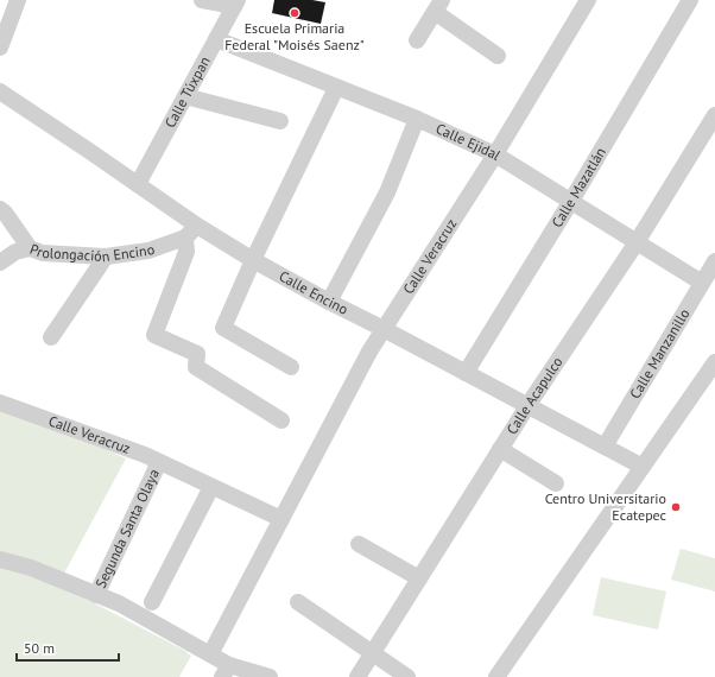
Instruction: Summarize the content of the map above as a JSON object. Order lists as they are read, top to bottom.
{
  "streets": {
    "street": [
      "Calle Túxpan",
      "Calle Ejidal",
      "Calle Mazatlán",
      "Prolongación Encino",
      "Calle Veracruz",
      "Calle Encino",
      "Calle Manzanillo",
      "Calle Acapulco",
      "Segunda Santa Olaya"
    ]
  },
  "crossings": [
    ["Calle Túxpan", "Calle Ejidal"],
    ["Calle Túxpan", "Calle Encino"],
    ["Calle Ejidal", "Calle Mazatlán"],
    ["Calle Ejidal", "Calle Veracruz"],
    ["Calle Ejidal", "Calle Manzanillo"],
    ["Calle Ejidal", "Calle Acapulco"],
    ["Calle Mazatlán", "Calle Encino"],
    ["Prolongación Encino", "Calle Encino"],
    ["Calle Veracruz", "Calle Encino"],
    ["Calle Veracruz", "Segunda Santa Olaya"],
    ["Calle Encino", "Calle Manzanillo"],
    ["Calle Encino", "Calle Acapulco"]
  ],
  "places": ["Escuela Primaria Federal \"Moisés Saenz\"", "Centro Universitario Ecatepec"],
  "scale_bar": "50 m"
}
